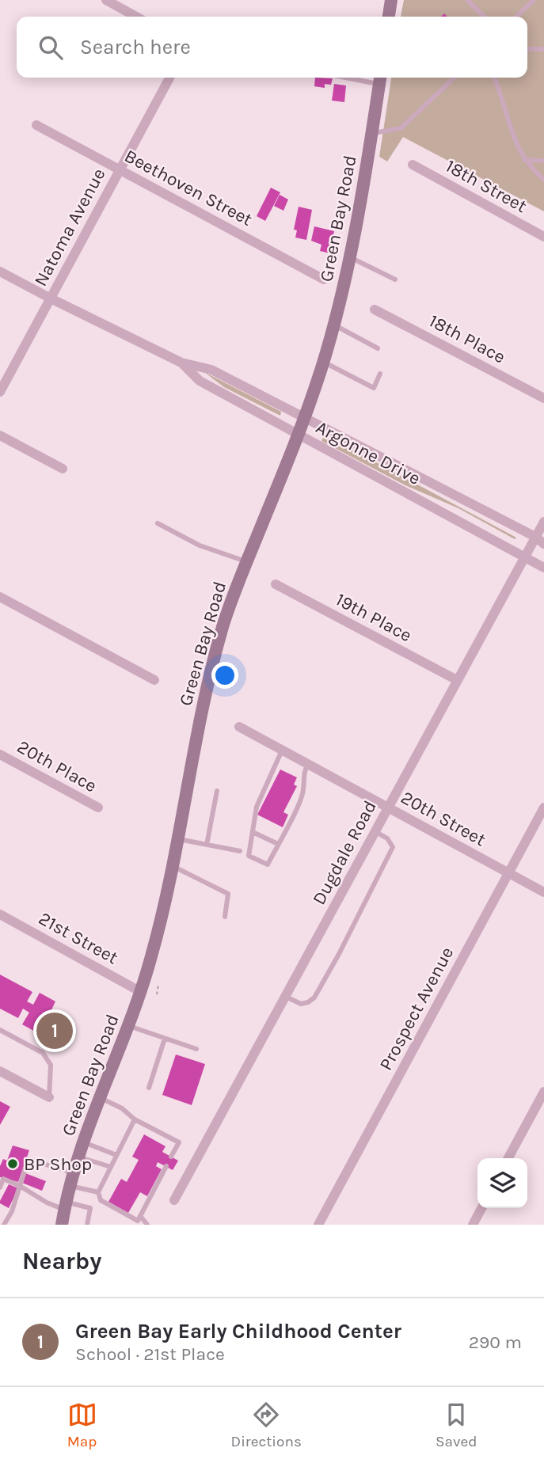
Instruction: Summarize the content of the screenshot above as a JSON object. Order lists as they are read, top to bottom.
{
  "streets": {
    "main road": ["Green Bay Road"],
    "street": [
      "18th Street",
      "Beethoven Street",
      "Natoma Avenue",
      "18th Place",
      "Argonne Drive",
      "19th Place",
      "20th Place",
      "20th Street",
      "Dugdale Road",
      "21st Street",
      "Prospect Avenue"
    ]
  },
  "crossings": [
    ["Beethoven Street", "Natoma Avenue"],
    ["Green Bay Road", "Argonne Drive"],
    ["Green Bay Road", "21st Street"],
    ["Natoma Avenue", "Argonne Drive"],
    ["Argonne Drive", "Dugdale Road"],
    ["19th Place", "Dugdale Road"],
    ["20th Street", "Dugdale Road"],
    ["20th Street", "Prospect Avenue"]
  ],
  "places": ["BP Shop"],
  "page": {
    "search": "Search here",
    "pins": "1",
    "heading": "Nearby",
    "list": [
      {
        "mark": "1",
        "name": "Green Bay Early Childhood Center",
        "note": "School · 21st Place",
        "value": "290 m"
      }
    ],
    "nav": ["Map", "Directions", "Saved"]
  }
}
